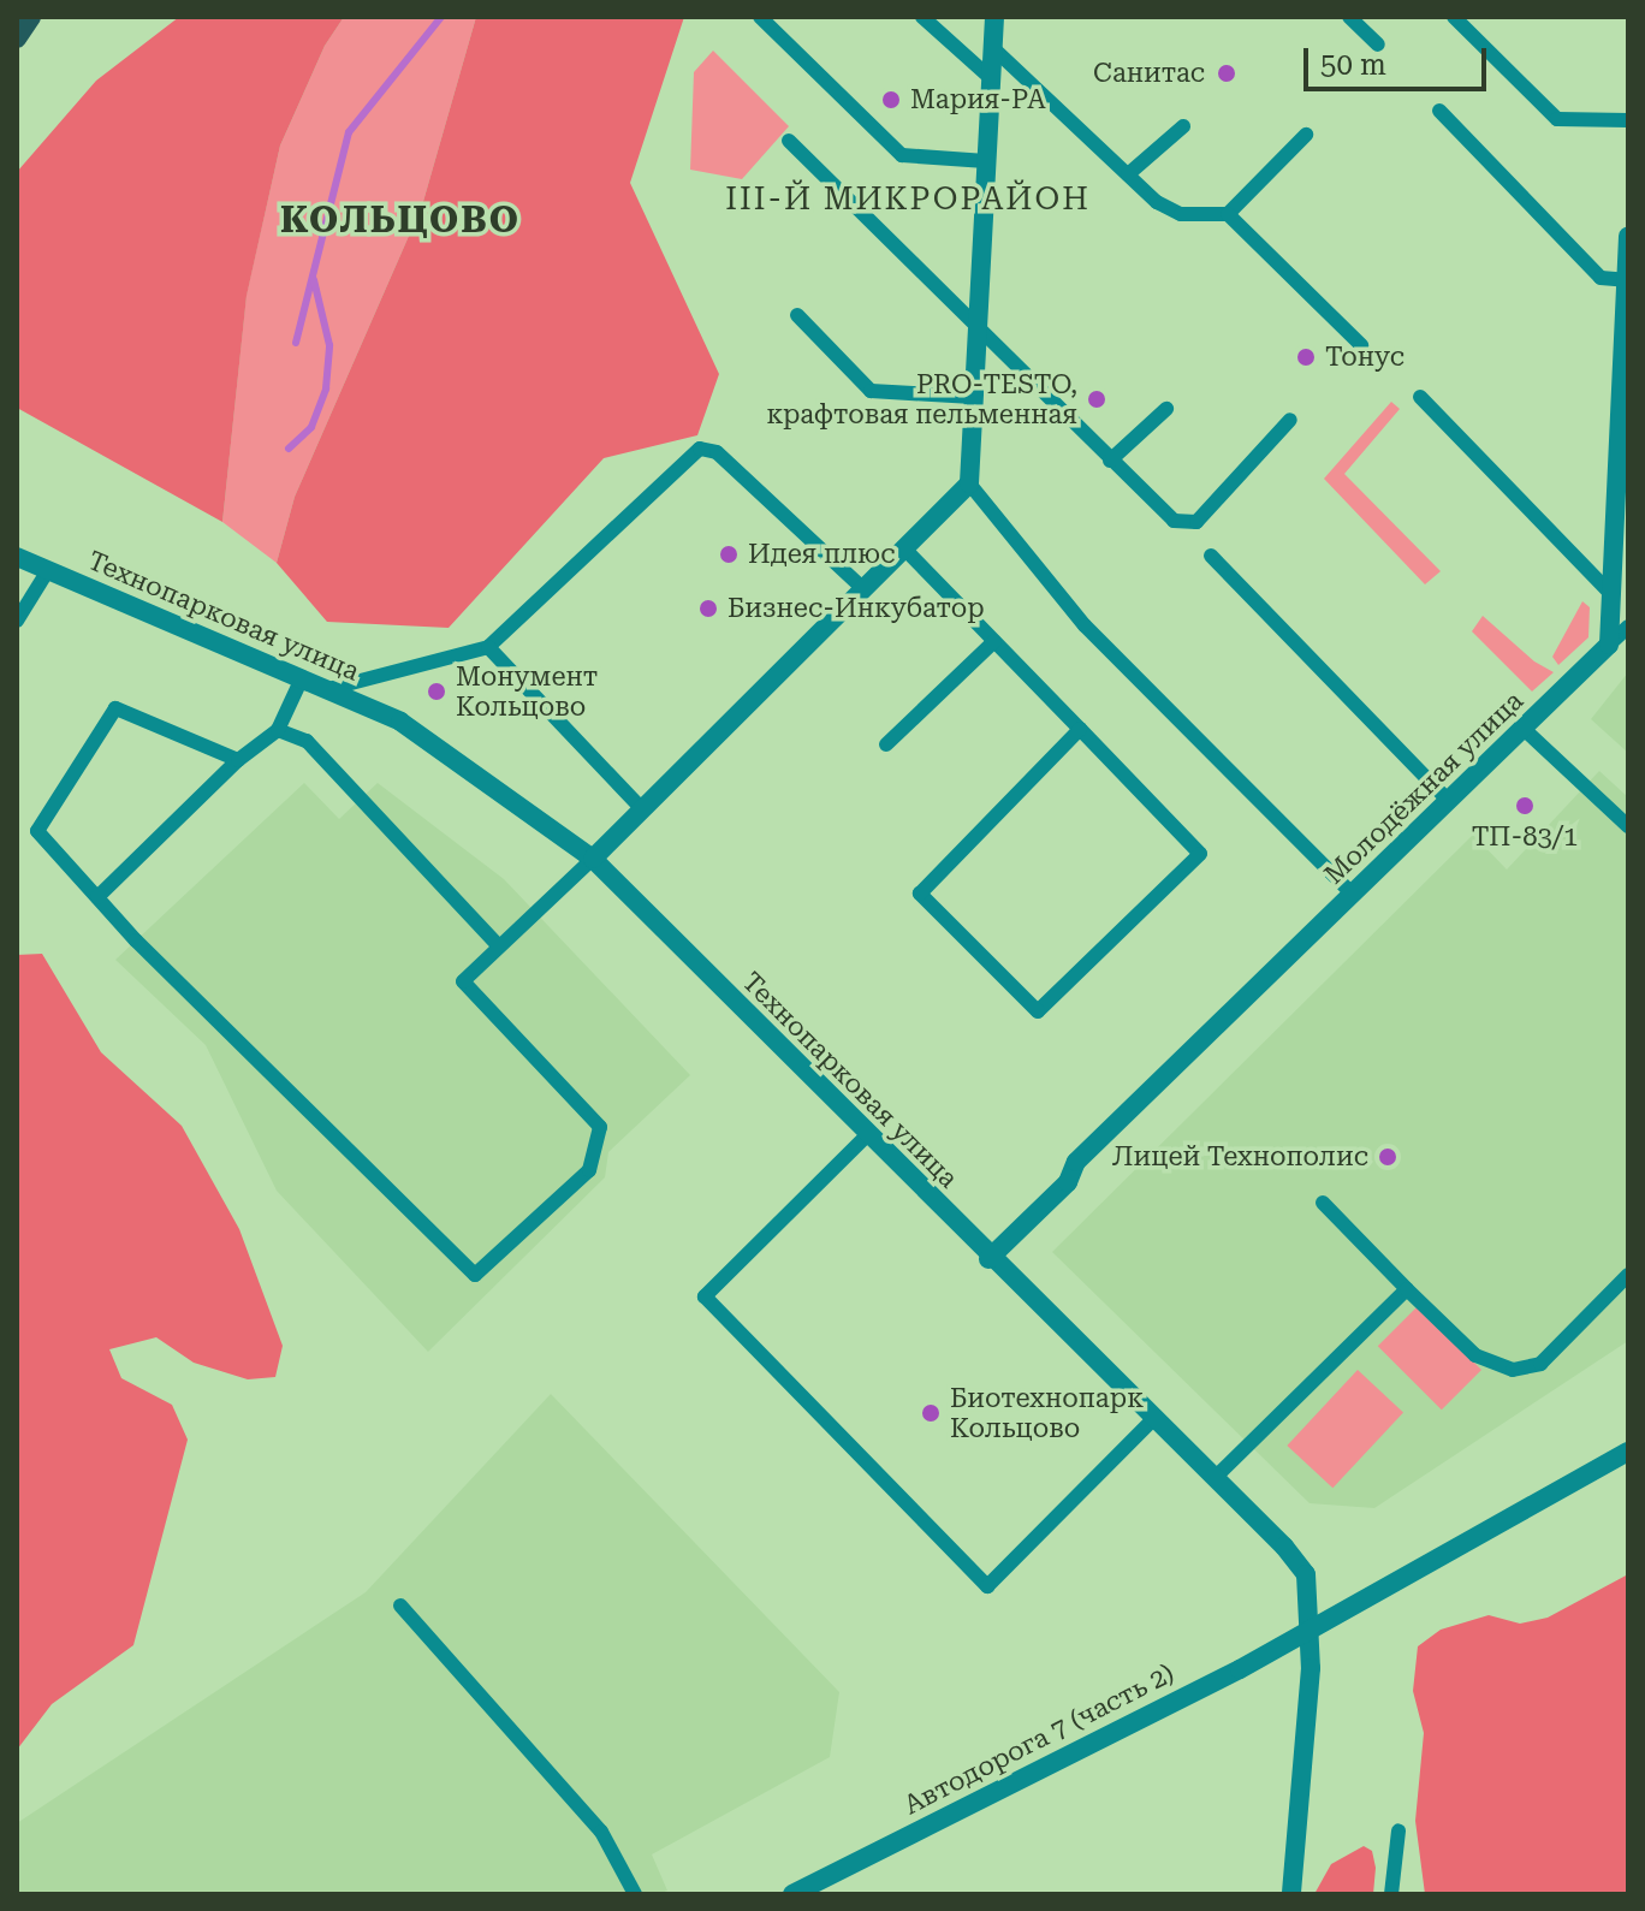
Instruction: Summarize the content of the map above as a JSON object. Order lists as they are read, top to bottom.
{
  "streets": {
    "street": ["Технопарковая улица", "Молодёжная улица", "Автодорога 7 (часть 2)"]
  },
  "crossings": [
    ["Технопарковая улица", "Молодёжная улица"],
    ["Технопарковая улица", "Автодорога 7 (часть 2)"]
  ],
  "districts": ["III-Й МИКРОРАЙОН", "КОЛЬЦОВО"],
  "places": [
    "Санитас",
    "Мария-РА",
    "Тонус",
    "PRO-TESTO, крафтовая пельменная",
    "Идея плюс",
    "Бизнес-Инкубатор",
    "Монумент Кольцово",
    "ТП-83/1",
    "Лицей Технополис",
    "Биотехнопарк Кольцово"
  ],
  "scale_bar": "50 m"
}
